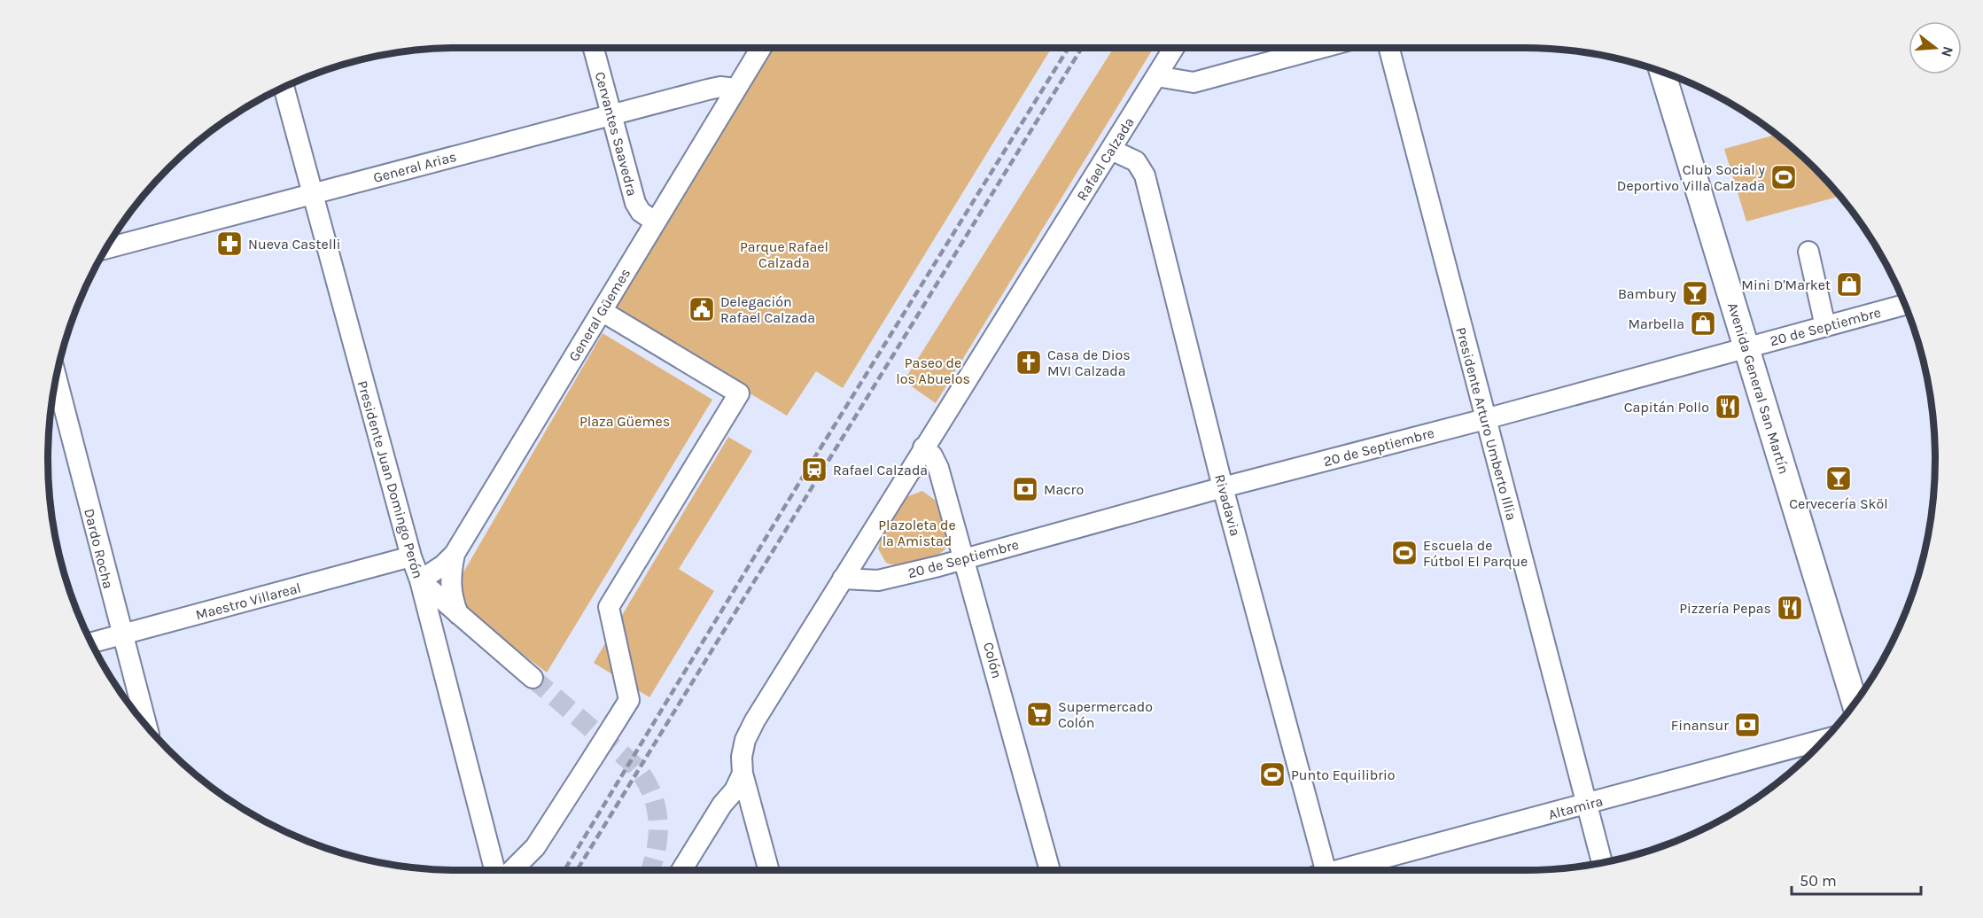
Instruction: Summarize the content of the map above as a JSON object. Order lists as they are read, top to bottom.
{
  "streets": {
    "main road": ["Avenida General San Martín"],
    "street": [
      "Cervantes Saavedra",
      "Rafael Calzada",
      "General Arias",
      "General Güemes",
      "20 de Septiembre",
      "Presidente Arturo Umberto Illia",
      "Presidente Juan Domingo Perón",
      "Rivadavia",
      "Dardo Rocha",
      "Maestro Villareal",
      "Colón",
      "Altamira"
    ]
  },
  "crossings": [
    ["Cervantes Saavedra", "General Arias"],
    ["Cervantes Saavedra", "General Güemes"],
    ["Rafael Calzada", "20 de Septiembre"],
    ["Rafael Calzada", "Rivadavia"],
    ["Rafael Calzada", "Colón"],
    ["General Arias", "General Güemes"],
    ["General Arias", "Presidente Juan Domingo Perón"],
    ["General Güemes", "Presidente Juan Domingo Perón"],
    ["20 de Septiembre", "Avenida General San Martín"],
    ["20 de Septiembre", "Presidente Arturo Umberto Illia"],
    ["20 de Septiembre", "Rivadavia"],
    ["20 de Septiembre", "Colón"],
    ["Presidente Arturo Umberto Illia", "Altamira"],
    ["Presidente Juan Domingo Perón", "Maestro Villareal"],
    ["Dardo Rocha", "Maestro Villareal"]
  ],
  "parks": [
    "Parque Rafael Calzada",
    "Paseo de los Abuelos",
    "Plaza Güemes",
    "Plazoleta de la Amistad"
  ],
  "places": {
    "sports": ["Club Social y Deportivo Villa Calzada", "Escuela de Fútbol El Parque", "Punto Equilibrio"],
    "pharmacy": ["Nueva Castelli"],
    "shop": ["Mini D'Market", "Marbella"],
    "bar": ["Bambury", "Cervecería Sköl"],
    "public building": ["Delegación Rafael Calzada"],
    "church": ["Casa de Dios MVI Calzada"],
    "restaurant": ["Capitán Pollo", "Pizzería Pepas"],
    "station": ["Rafael Calzada"],
    "bank": ["Macro", "Finansur"],
    "supermarket": ["Supermercado Colón"]
  },
  "scale_bar": "50 m",
  "north": "right"
}
